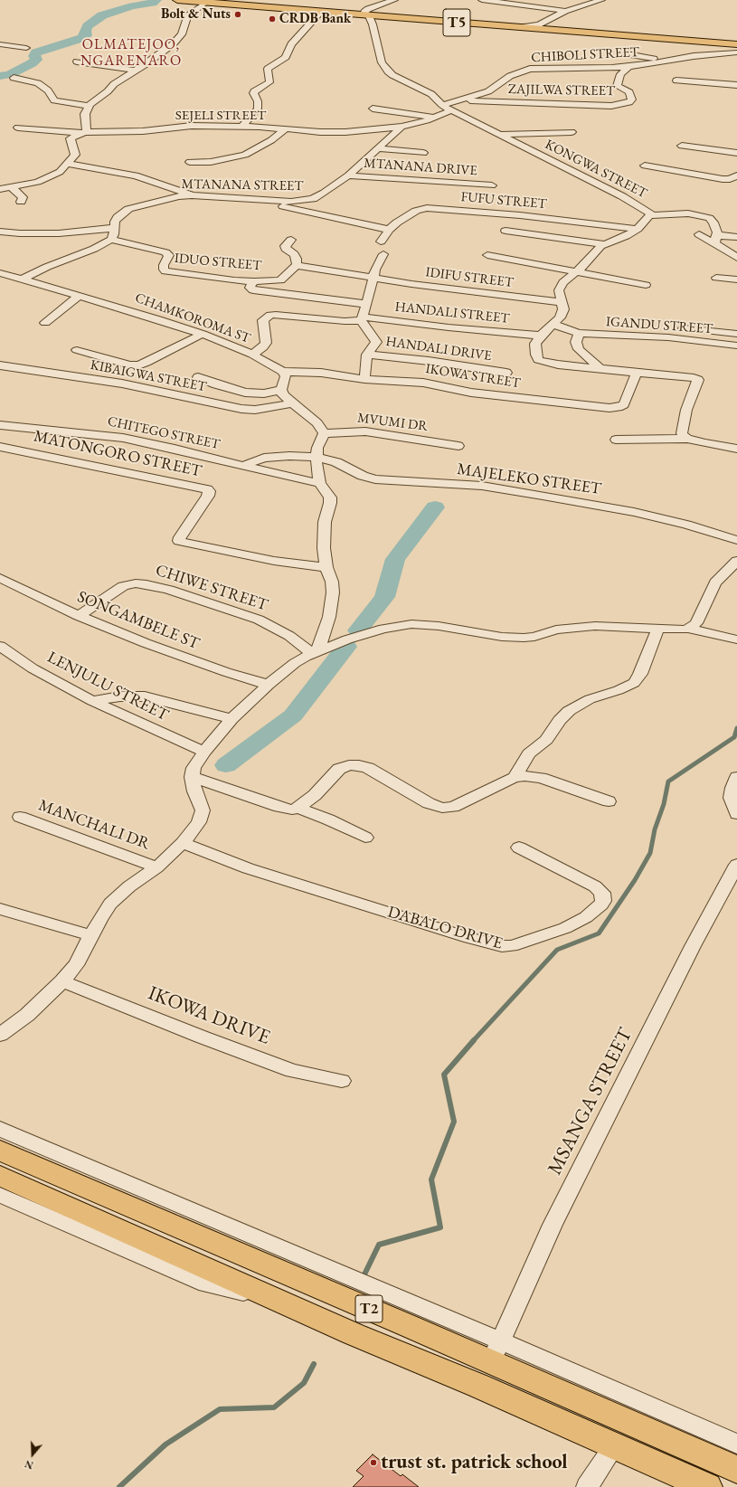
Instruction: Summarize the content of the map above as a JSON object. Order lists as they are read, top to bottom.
{
  "streets": {
    "highway": ["T5", "T2"],
    "street": [
      "CHIBOLI STREET",
      "ZAJILWA STREET",
      "SEJELI STREET",
      "MTANANA DRIVE",
      "KONGWA STREET",
      "MTANANA STREET",
      "FUFU STREET",
      "IDUO STREET",
      "IDIFU STREET",
      "HANDALI STREET",
      "CHAMKOROMA ST",
      "IGANDU STREET",
      "HANDALI DRIVE",
      "KIBAIGWA STREET",
      "IKOWA STREET",
      "MVUMI DR",
      "CHITEGO STREET",
      "MATONGORO STREET",
      "MAJELEKO STREET",
      "CHIWE STREET",
      "SONGAMBELE ST",
      "LENJULU STREET",
      "MANCHALI DR",
      "DABALO DRIVE",
      "IKOWA DRIVE",
      "MSANGA STREET"
    ]
  },
  "crossings": [
    ["T5", "KONGWA STREET"],
    ["CHIBOLI STREET", "ZAJILWA STREET"],
    ["CHIBOLI STREET", "KONGWA STREET"],
    ["SEJELI STREET", "KONGWA STREET"],
    ["SEJELI STREET", "MTANANA STREET"],
    ["MTANANA DRIVE", "MTANANA STREET"],
    ["KONGWA STREET", "FUFU STREET"],
    ["KONGWA STREET", "IDIFU STREET"],
    ["KONGWA STREET", "HANDALI STREET"],
    ["KONGWA STREET", "IGANDU STREET"],
    ["MTANANA STREET", "IDUO STREET"],
    ["CHAMKOROMA ST", "IKOWA STREET"],
    ["CHITEGO STREET", "MAJELEKO STREET"],
    ["CHIWE STREET", "SONGAMBELE ST"],
    ["MSANGA STREET", "T2"]
  ],
  "districts": ["OLMATEJOO, NGARENARO"],
  "places": ["Bolt & Nuts", "CRDB Bank", "trust st. patrick school"],
  "north": "bottom"
}
